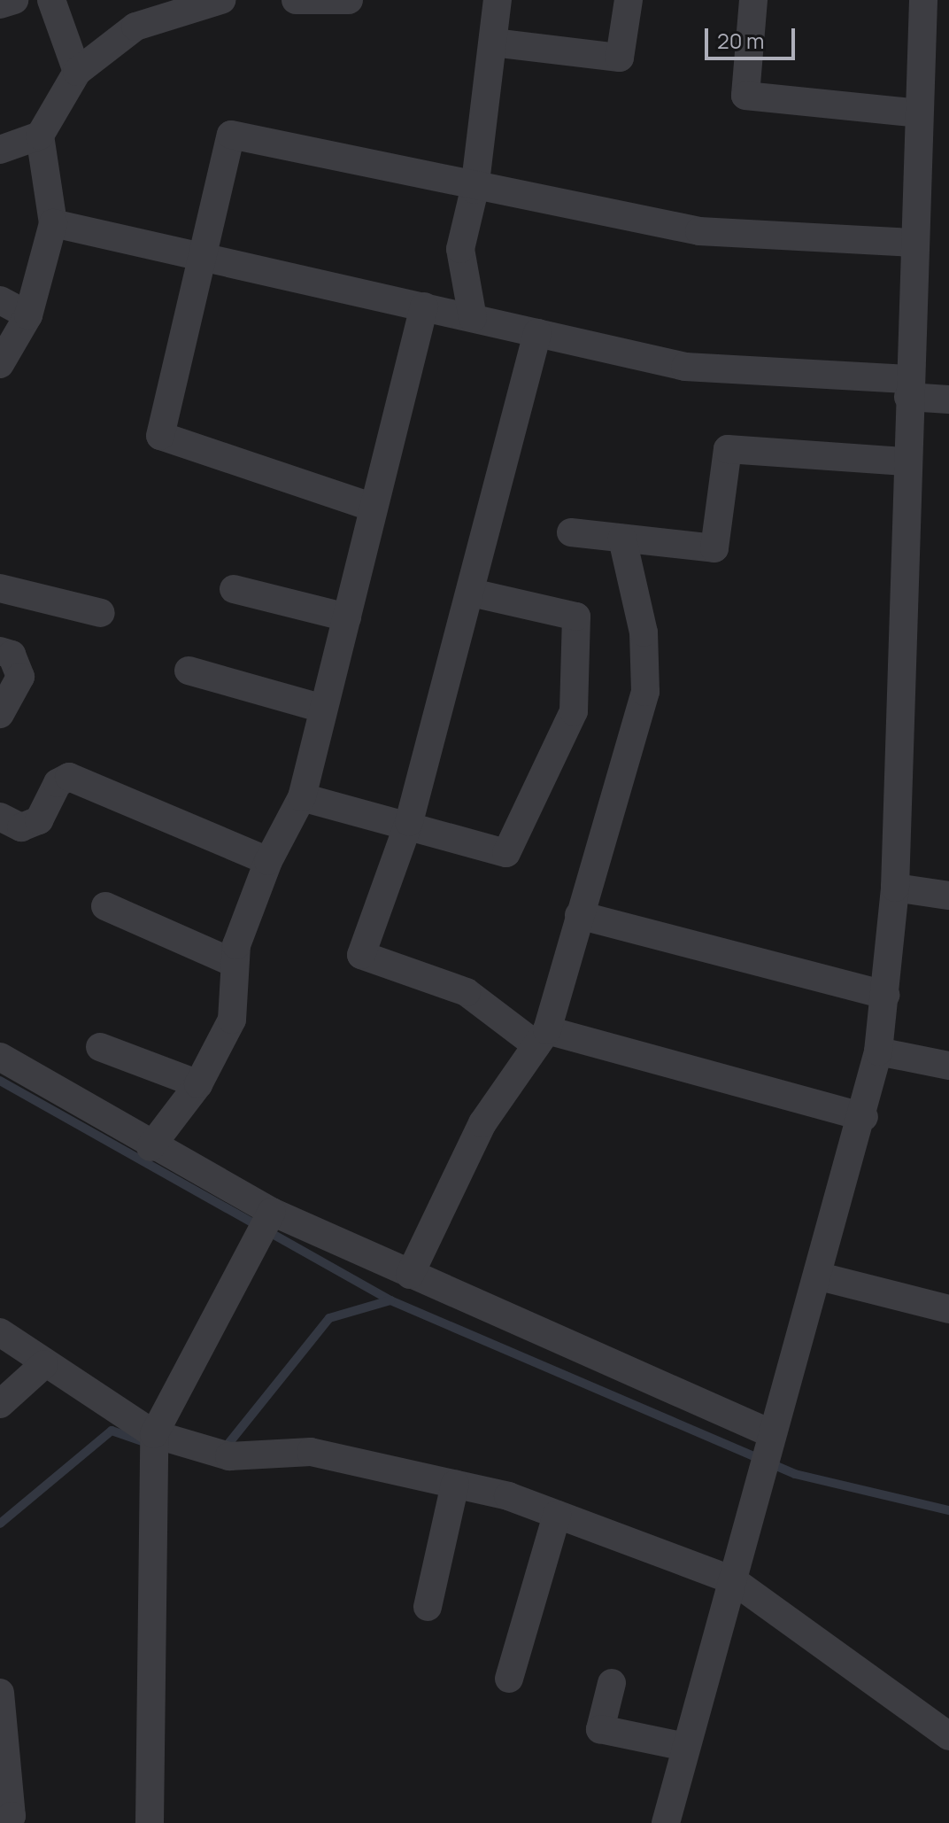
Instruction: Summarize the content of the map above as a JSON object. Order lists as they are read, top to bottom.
{
  "scale_bar": "20 m"
}
